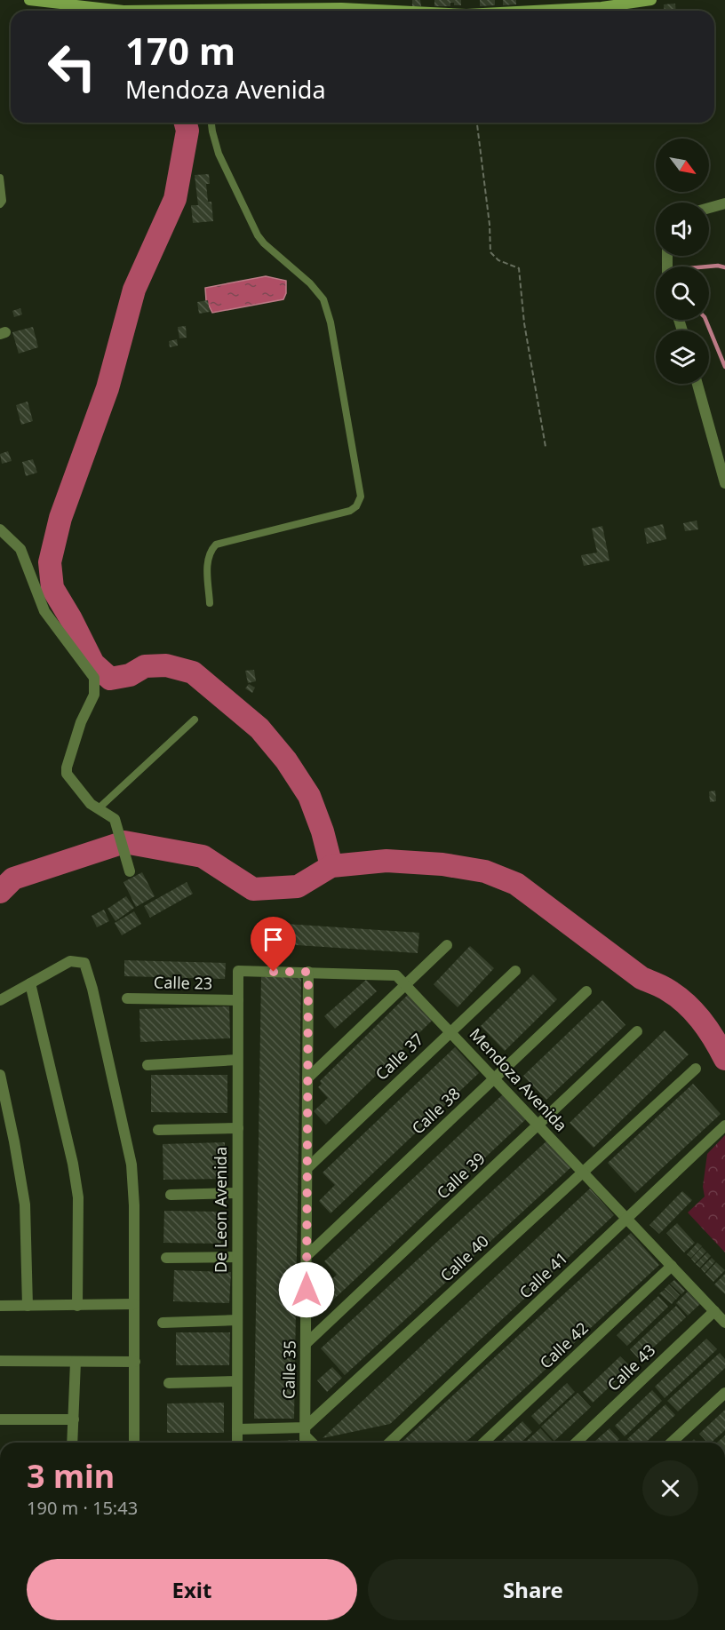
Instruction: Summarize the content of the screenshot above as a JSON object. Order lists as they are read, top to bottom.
{
  "streets": {
    "street": [
      "Calle 23",
      "Calle 37",
      "Mendoza Avenida",
      "Calle 38",
      "Calle 39",
      "De Leon Avenida",
      "Calle 40",
      "Calle 41",
      "Calle 42",
      "Calle 43",
      "Calle 35"
    ]
  },
  "crossings": [
    ["Calle 23", "De Leon Avenida"],
    ["Calle 37", "Mendoza Avenida"],
    ["Calle 37", "Calle 35"],
    ["Mendoza Avenida", "Calle 38"],
    ["Mendoza Avenida", "Calle 39"],
    ["Mendoza Avenida", "De Leon Avenida"],
    ["Mendoza Avenida", "Calle 40"],
    ["Mendoza Avenida", "Calle 41"],
    ["Mendoza Avenida", "Calle 42"],
    ["Mendoza Avenida", "Calle 43"],
    ["Mendoza Avenida", "Calle 35"],
    ["Calle 38", "Calle 35"],
    ["Calle 39", "Calle 35"],
    ["Calle 40", "Calle 35"]
  ],
  "north": "bottom right",
  "page": {
    "turn": ["170 m", "Mendoza Avenida"],
    "heading": ["3 min", "190 m · 15:43"],
    "buttons": ["Exit", "Share"]
  }
}
